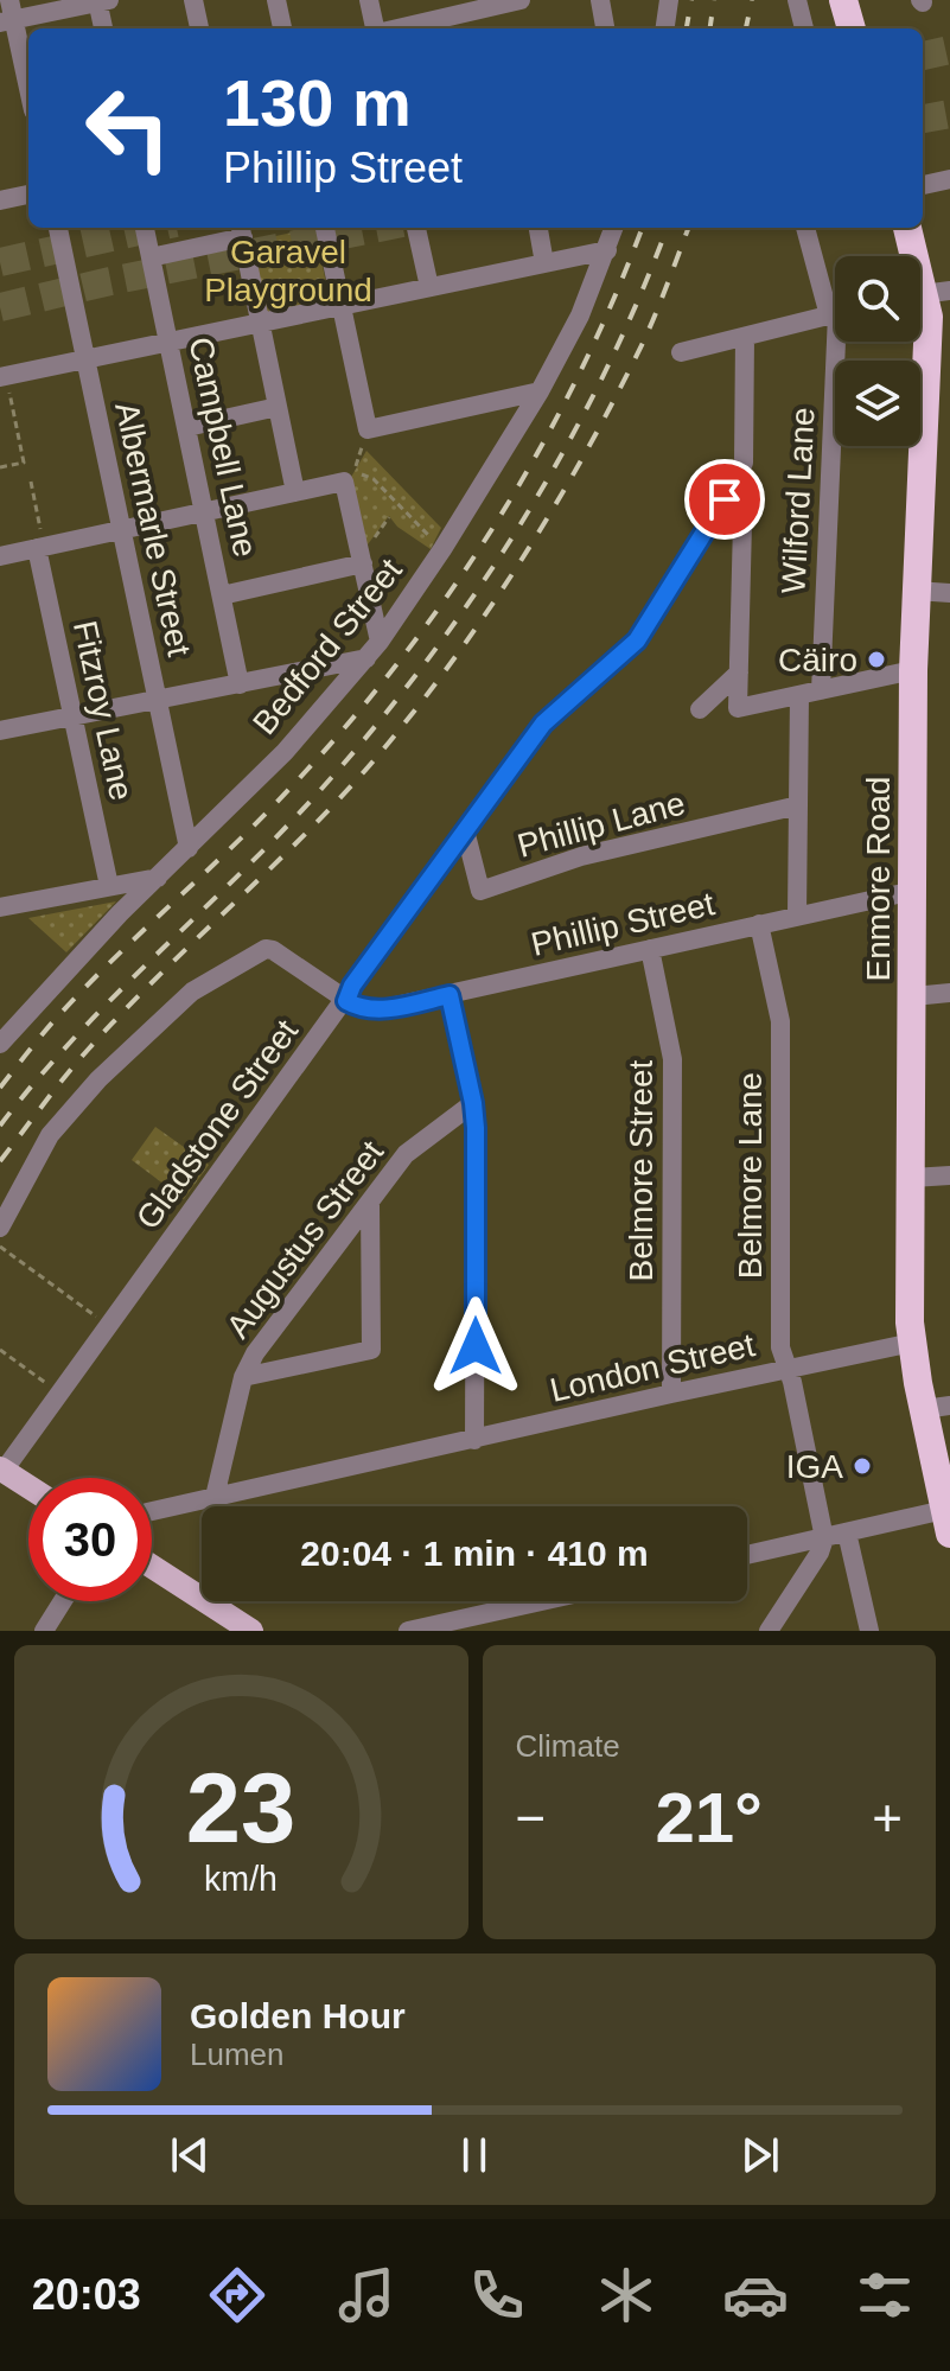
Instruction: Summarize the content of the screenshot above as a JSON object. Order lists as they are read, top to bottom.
{
  "streets": {
    "highway": ["Enmore Road"],
    "street": [
      "Campbell Lane",
      "Wilford Lane",
      "Albermarle Street",
      "Bedford Street",
      "Fitzroy Lane",
      "Phillip Lane",
      "Phillip Street",
      "Gladstone Street",
      "Belmore Street",
      "Belmore Lane",
      "Augustus Street",
      "London Street"
    ]
  },
  "crossings": [
    ["Albermarle Street", "Bedford Street"],
    ["Phillip Lane", "Gladstone Street"],
    ["Enmore Road", "Phillip Street"],
    ["Enmore Road", "London Street"],
    ["Phillip Street", "Gladstone Street"],
    ["Phillip Street", "Belmore Street"],
    ["Phillip Street", "Belmore Lane"],
    ["Belmore Street", "London Street"],
    ["Belmore Lane", "London Street"],
    ["Augustus Street", "London Street"]
  ],
  "parks": ["Garavel Playground"],
  "places": ["Cäiro", "IGA"],
  "page": {
    "turn": ["130 m", "Phillip Street"],
    "limit": "30",
    "trip": "20:04 · 1 min · 410 m",
    "tile": "Climate",
    "heat": ["−", "21°", "+"],
    "song": ["Golden Hour", "Lumen"],
    "tabs": "20:03",
    "gauge": ["23", "km/h"]
  }
}
